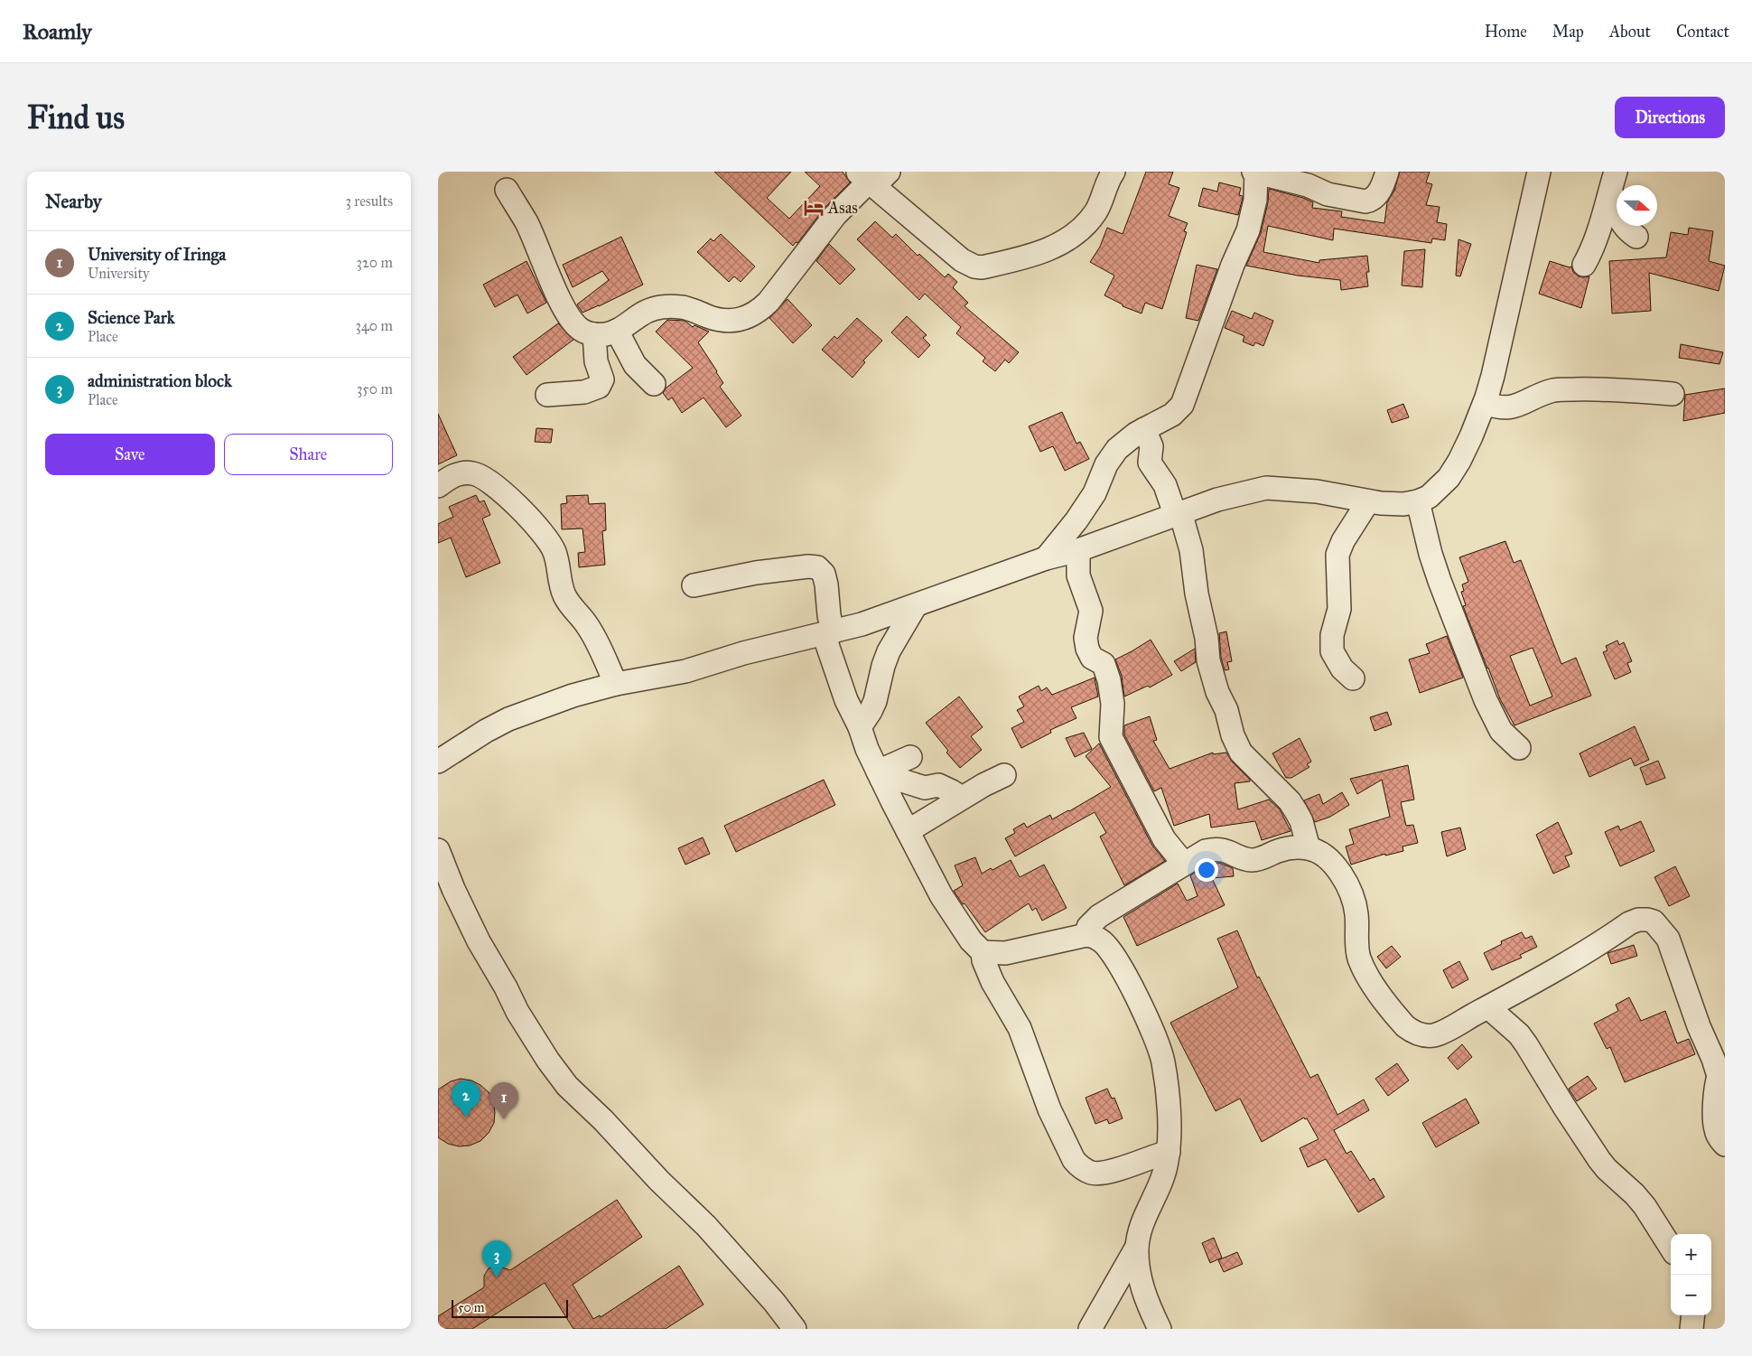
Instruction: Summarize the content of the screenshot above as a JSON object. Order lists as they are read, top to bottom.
{
  "places": {
    "hotel": ["Asas"]
  },
  "scale_bar": "50 m",
  "north": "right",
  "page": {
    "header": "Roamly",
    "nav": [
      "Home",
      "Map",
      "About",
      "Contact"
    ],
    "buttons": [
      "Directions",
      ["Save", "Share"]
    ],
    "title": "Find us",
    "heading": ["Nearby", "3 results"],
    "list": [
      {
        "mark": "1",
        "name": "University of Iringa",
        "note": "University",
        "value": "320 m"
      },
      {
        "mark": "2",
        "name": "Science Park",
        "note": "Place",
        "value": "340 m"
      },
      {
        "mark": "3",
        "name": "administration block",
        "note": "Place",
        "value": "350 m"
      }
    ],
    "pins": ["2", "1", "3"],
    "map_buttons": ["+", "−"],
    "scale": "50 m"
  }
}
